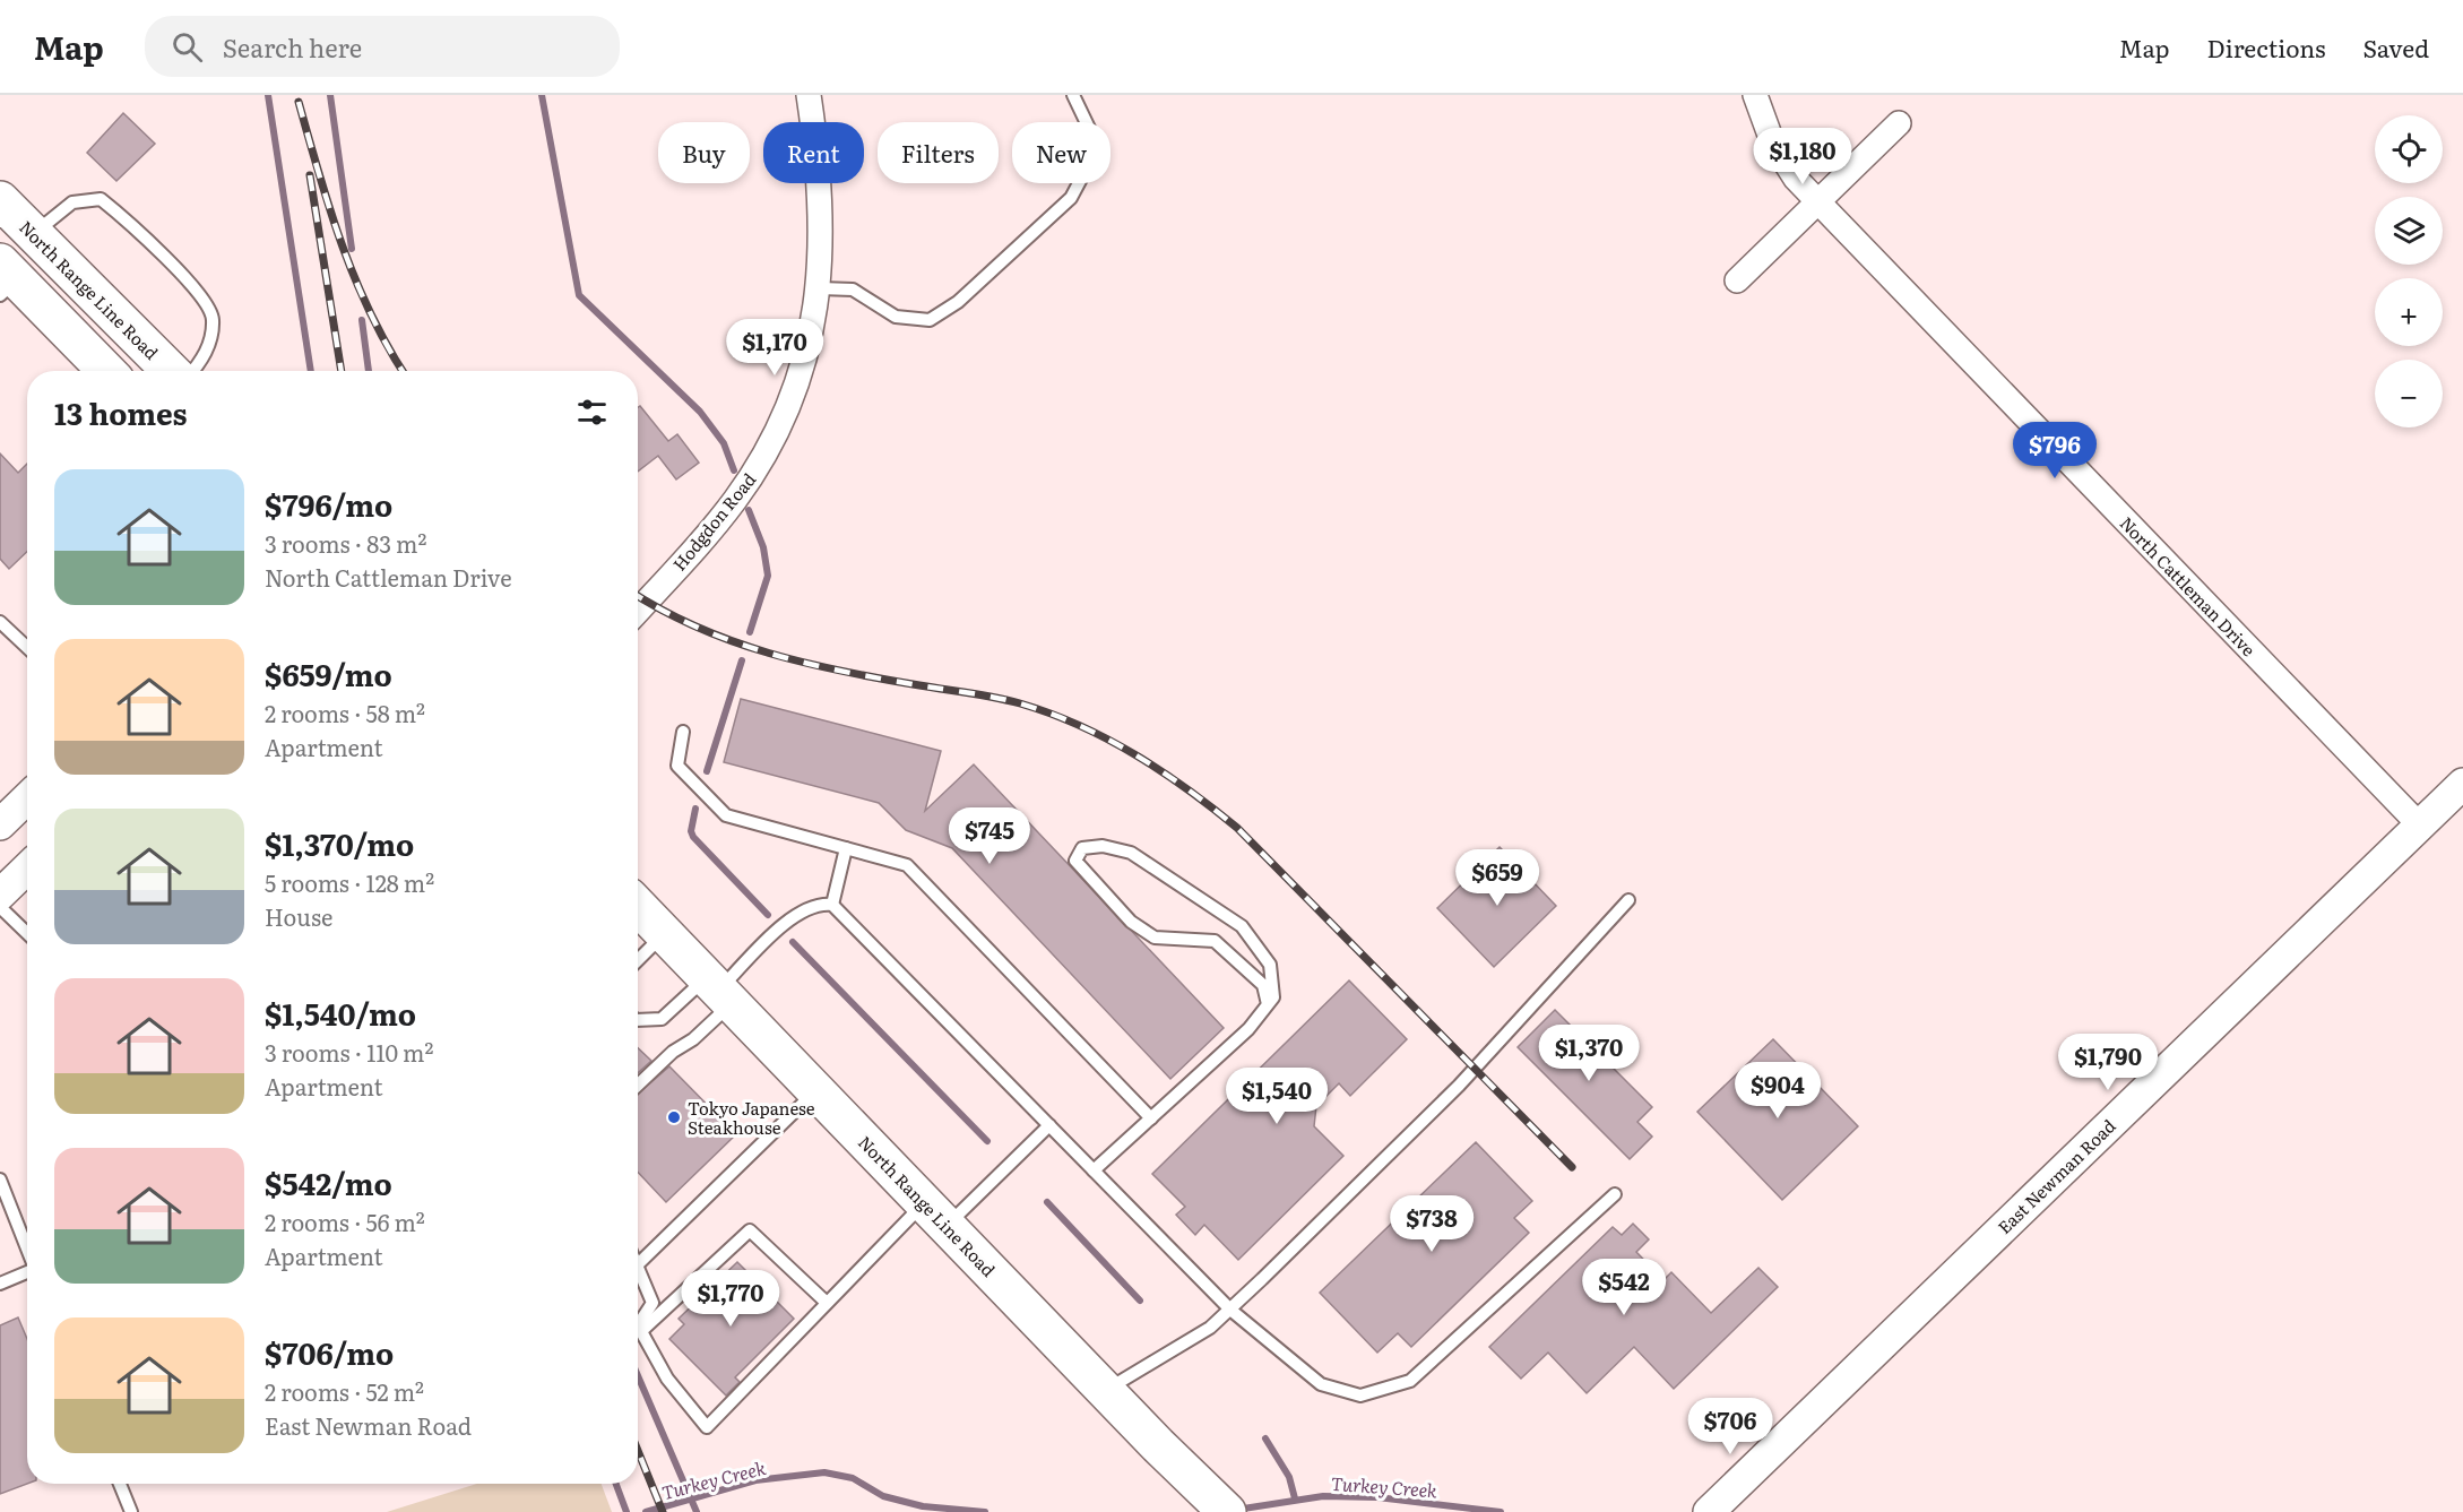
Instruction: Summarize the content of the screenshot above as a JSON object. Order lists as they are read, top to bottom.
{
  "streets": {
    "main road": ["North Range Line Road"],
    "street": ["Hodgdon Road", "North Cattleman Drive", "East Newman Road"]
  },
  "crossings": [
    ["North Cattleman Drive", "East Newman Road"]
  ],
  "water": ["Turkey Creek"],
  "places": ["Tokyo Japanese Steakhouse"],
  "page": {
    "header": "Map",
    "search": "Search here",
    "nav": ["Map", "Directions", "Saved"],
    "map_buttons": ["+", "−"],
    "chip": [
      "Buy",
      "Rent",
      "Filters",
      "New"
    ],
    "price": [
      "$1,180",
      "$1,170",
      "$796",
      "$745",
      "$659",
      "$1,370",
      "$1,790",
      "$904",
      "$1,540",
      "$738",
      "$542",
      "$1,770",
      "$706"
    ],
    "heading": "13 homes",
    "list": [
      {
        "name": "$796/mo",
        "note": "3 rooms · 83 m² · North Cattleman Drive"
      },
      {
        "name": "$659/mo",
        "note": "2 rooms · 58 m² · Apartment"
      },
      {
        "name": "$1,370/mo",
        "note": "5 rooms · 128 m² · House"
      },
      {
        "name": "$1,540/mo",
        "note": "3 rooms · 110 m² · Apartment"
      },
      {
        "name": "$542/mo",
        "note": "2 rooms · 56 m² · Apartment"
      },
      {
        "name": "$706/mo",
        "note": "2 rooms · 52 m² · East Newman Road"
      }
    ]
  }
}
